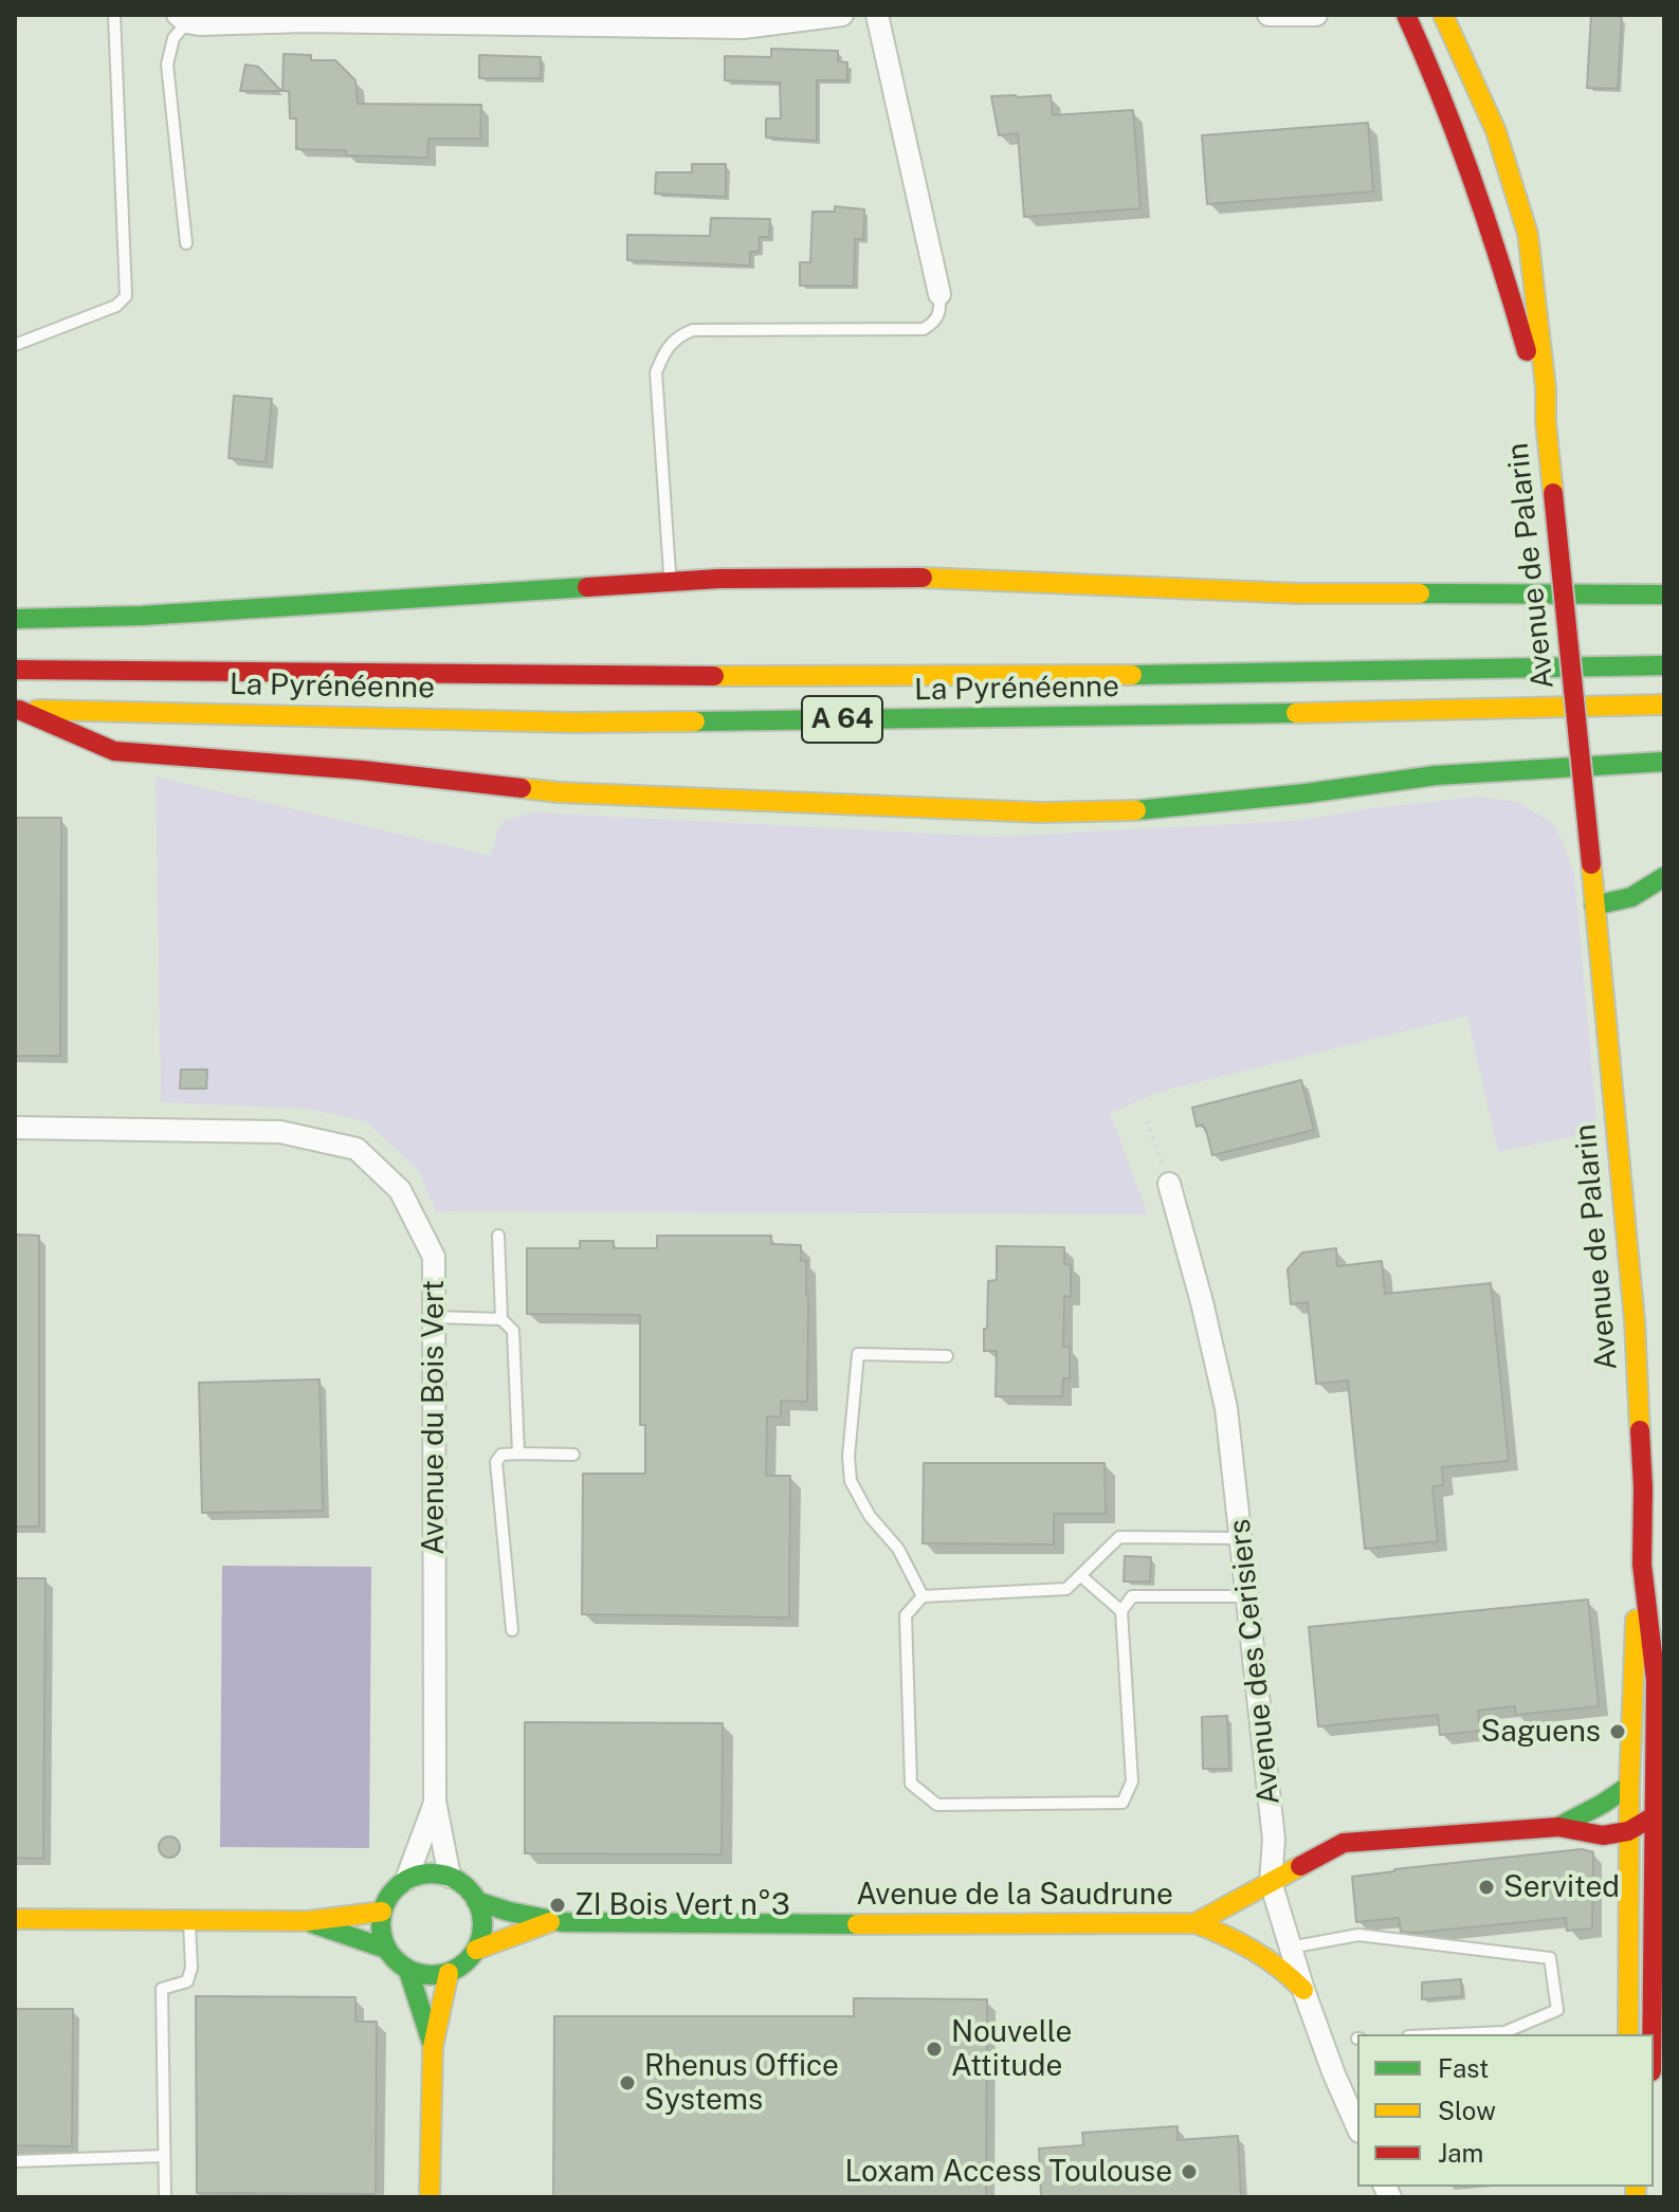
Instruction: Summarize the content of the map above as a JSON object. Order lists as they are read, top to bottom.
{
  "streets": {
    "main road": [
      "Avenue de Palarin",
      "La Pyrénéenne",
      "A 64",
      "Avenue de la Saudrune"
    ],
    "street": ["Avenue du Bois Vert", "Avenue des Cerisiers"]
  },
  "crossings": [
    ["Avenue de Palarin", "Avenue de la Saudrune"],
    ["Avenue du Bois Vert", "Avenue de la Saudrune"],
    ["Avenue des Cerisiers", "Avenue de la Saudrune"]
  ],
  "places": [
    "Saguens",
    "Servited",
    "ZI Bois Vert n°3",
    "Nouvelle Attitude",
    "Rhenus Office Systems",
    "Loxam Access Toulouse"
  ],
  "legend": ["Fast", "Slow", "Jam"]
}
